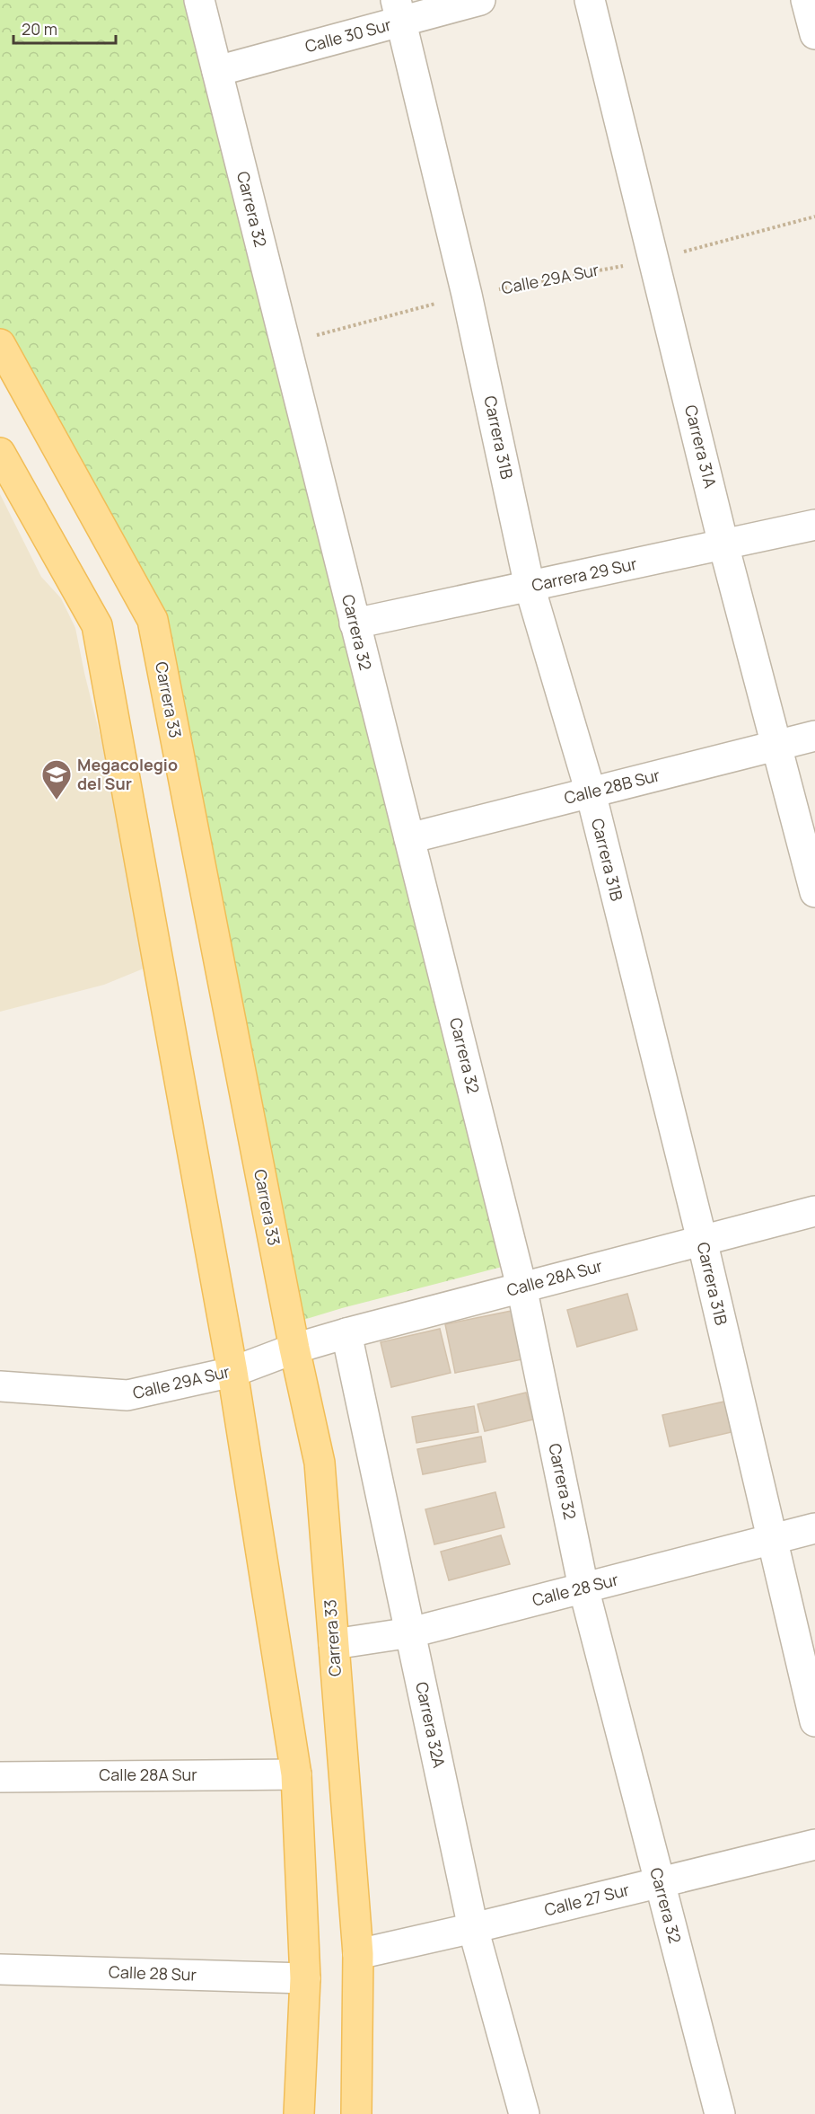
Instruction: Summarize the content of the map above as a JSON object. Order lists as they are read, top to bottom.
{
  "streets": {
    "main road": ["Carrera 33"],
    "street": [
      "Calle 30 Sur",
      "Carrera 32",
      "Calle 29A Sur",
      "Carrera 31B",
      "Carrera 31A",
      "Carrera 29 Sur",
      "Calle 28B Sur",
      "Calle 28A Sur",
      "Calle 28 Sur",
      "Carrera 32A",
      "Calle 27 Sur"
    ]
  },
  "crossings": [
    ["Calle 30 Sur", "Carrera 32"],
    ["Calle 30 Sur", "Carrera 31B"],
    ["Carrera 32", "Calle 29A Sur"],
    ["Carrera 32", "Carrera 29 Sur"],
    ["Carrera 32", "Calle 28B Sur"],
    ["Carrera 32", "Calle 28A Sur"],
    ["Carrera 32", "Calle 28 Sur"],
    ["Carrera 32", "Calle 27 Sur"],
    ["Calle 29A Sur", "Carrera 31B"],
    ["Calle 29A Sur", "Carrera 31A"],
    ["Calle 29A Sur", "Carrera 33"],
    ["Calle 29A Sur", "Calle 28A Sur"],
    ["Carrera 31B", "Carrera 29 Sur"],
    ["Carrera 31B", "Calle 28B Sur"],
    ["Carrera 31B", "Calle 28A Sur"],
    ["Carrera 31B", "Calle 28 Sur"],
    ["Carrera 31A", "Carrera 29 Sur"],
    ["Carrera 31A", "Calle 28B Sur"],
    ["Carrera 33", "Calle 28A Sur"],
    ["Carrera 33", "Calle 28 Sur"],
    ["Carrera 33", "Calle 27 Sur"],
    ["Calle 28A Sur", "Carrera 32A"],
    ["Calle 28 Sur", "Carrera 32A"],
    ["Carrera 32A", "Calle 27 Sur"]
  ],
  "places": {
    "school or university": ["Megacolegio del Sur"]
  },
  "scale_bar": "20 m"
}
